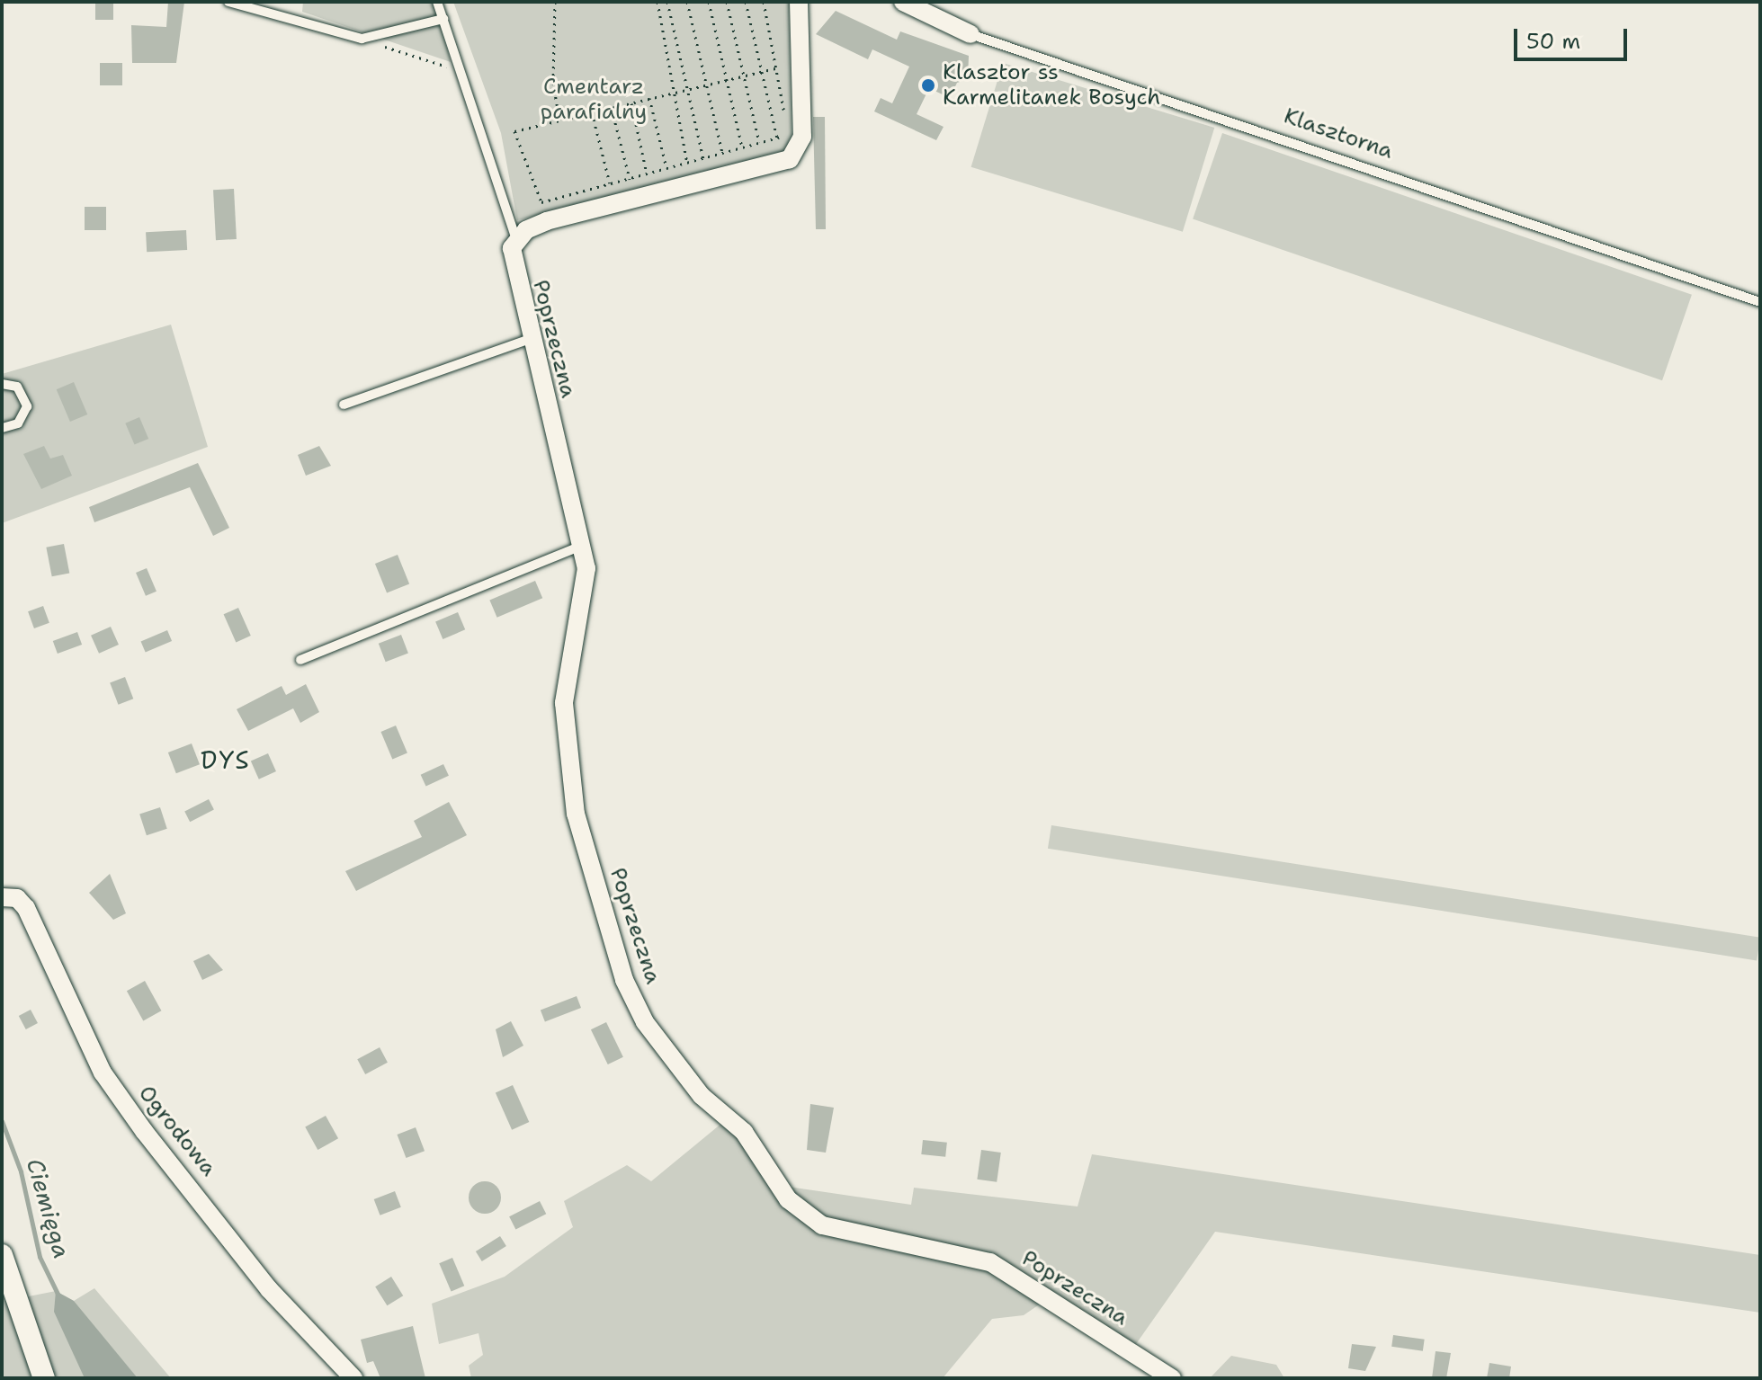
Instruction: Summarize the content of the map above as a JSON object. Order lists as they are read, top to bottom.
{
  "streets": {
    "street": ["Klasztorna", "Poprzeczna", "Ogrodowa"]
  },
  "districts": ["DYS"],
  "water": ["Ciemięga"],
  "parks": ["Cmentarz parafialny"],
  "places": ["Klasztor ss Karmelitanek Bosych"],
  "scale_bar": "50 m"
}
